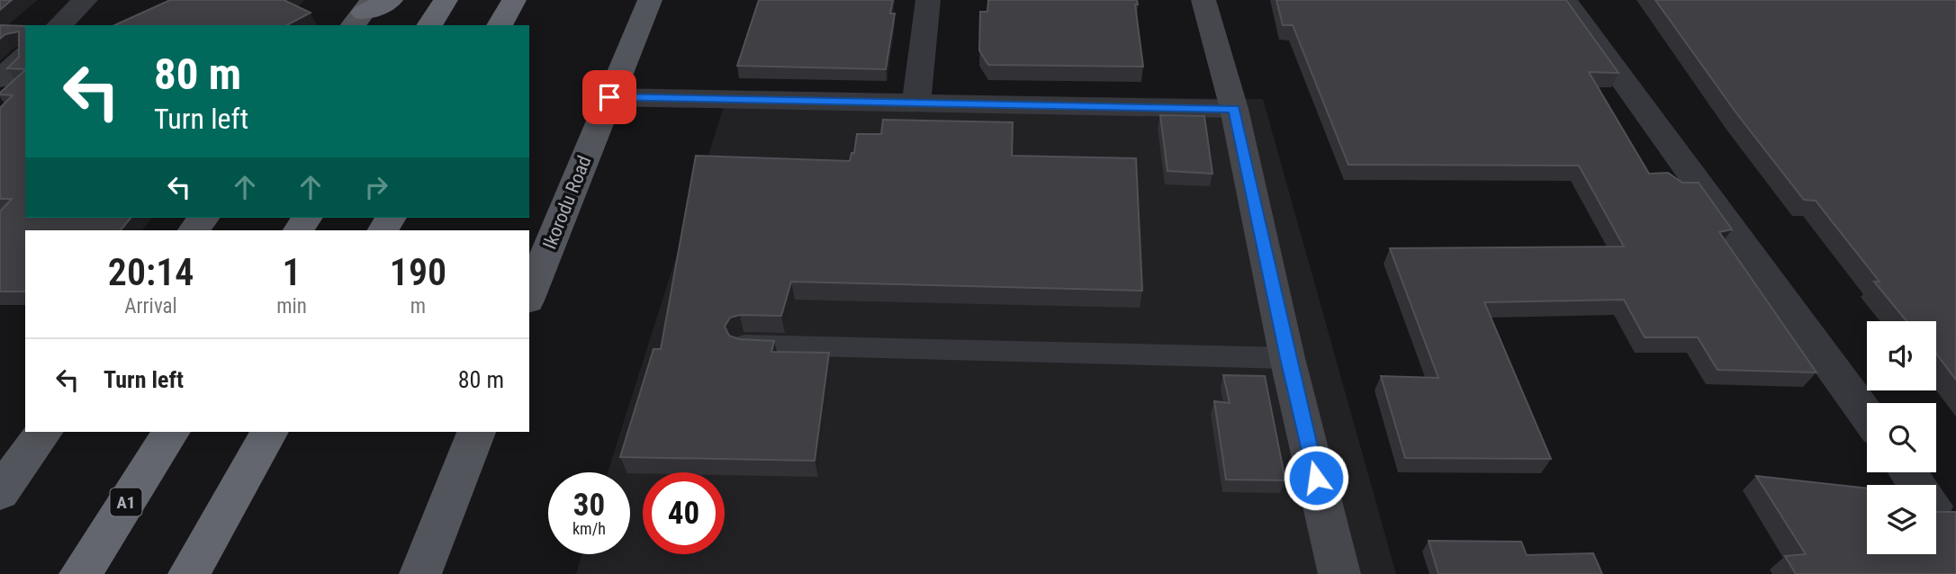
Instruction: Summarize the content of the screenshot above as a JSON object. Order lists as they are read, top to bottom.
{
  "streets": {
    "highway": ["A1"],
    "main road": ["Ikorodu Road"]
  },
  "page": {
    "turn": ["80 m", "Turn left"],
    "eta": [
      "20:14",
      "Arrival",
      "1",
      "min",
      "190",
      "m"
    ],
    "list": [
      {
        "name": "Turn left",
        "value": "80 m"
      }
    ],
    "speed": "30 km/h",
    "limit": "40"
  }
}
